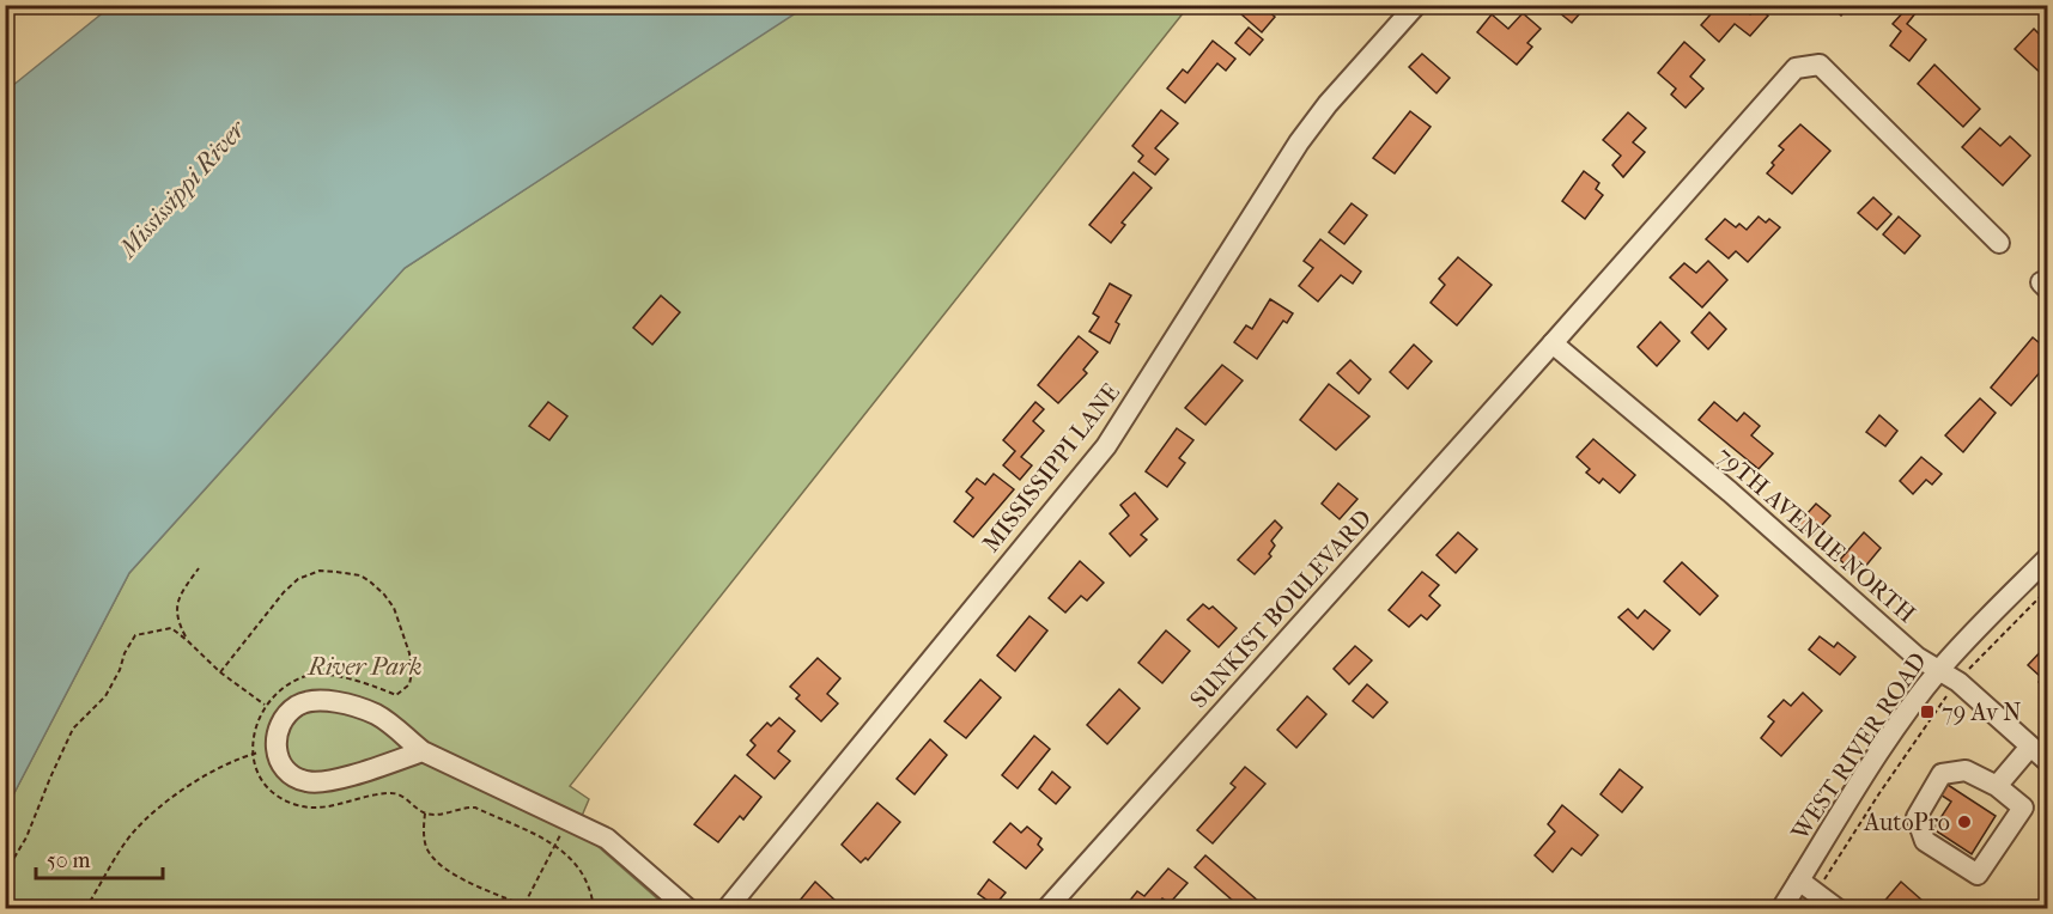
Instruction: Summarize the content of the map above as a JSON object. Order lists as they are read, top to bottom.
{
  "streets": {
    "street": [
      "MISSISSIPPI LANE",
      "79TH AVENUE NORTH",
      "SUNKIST BOULEVARD",
      "WEST RIVER ROAD"
    ]
  },
  "crossings": [
    ["79TH AVENUE NORTH", "SUNKIST BOULEVARD"],
    ["79TH AVENUE NORTH", "WEST RIVER ROAD"]
  ],
  "water": ["Mississippi River"],
  "parks": ["River Park"],
  "places": {
    "transit": ["79 Av N"],
    "other": ["AutoPro"]
  },
  "scale_bar": "50 m"
}
